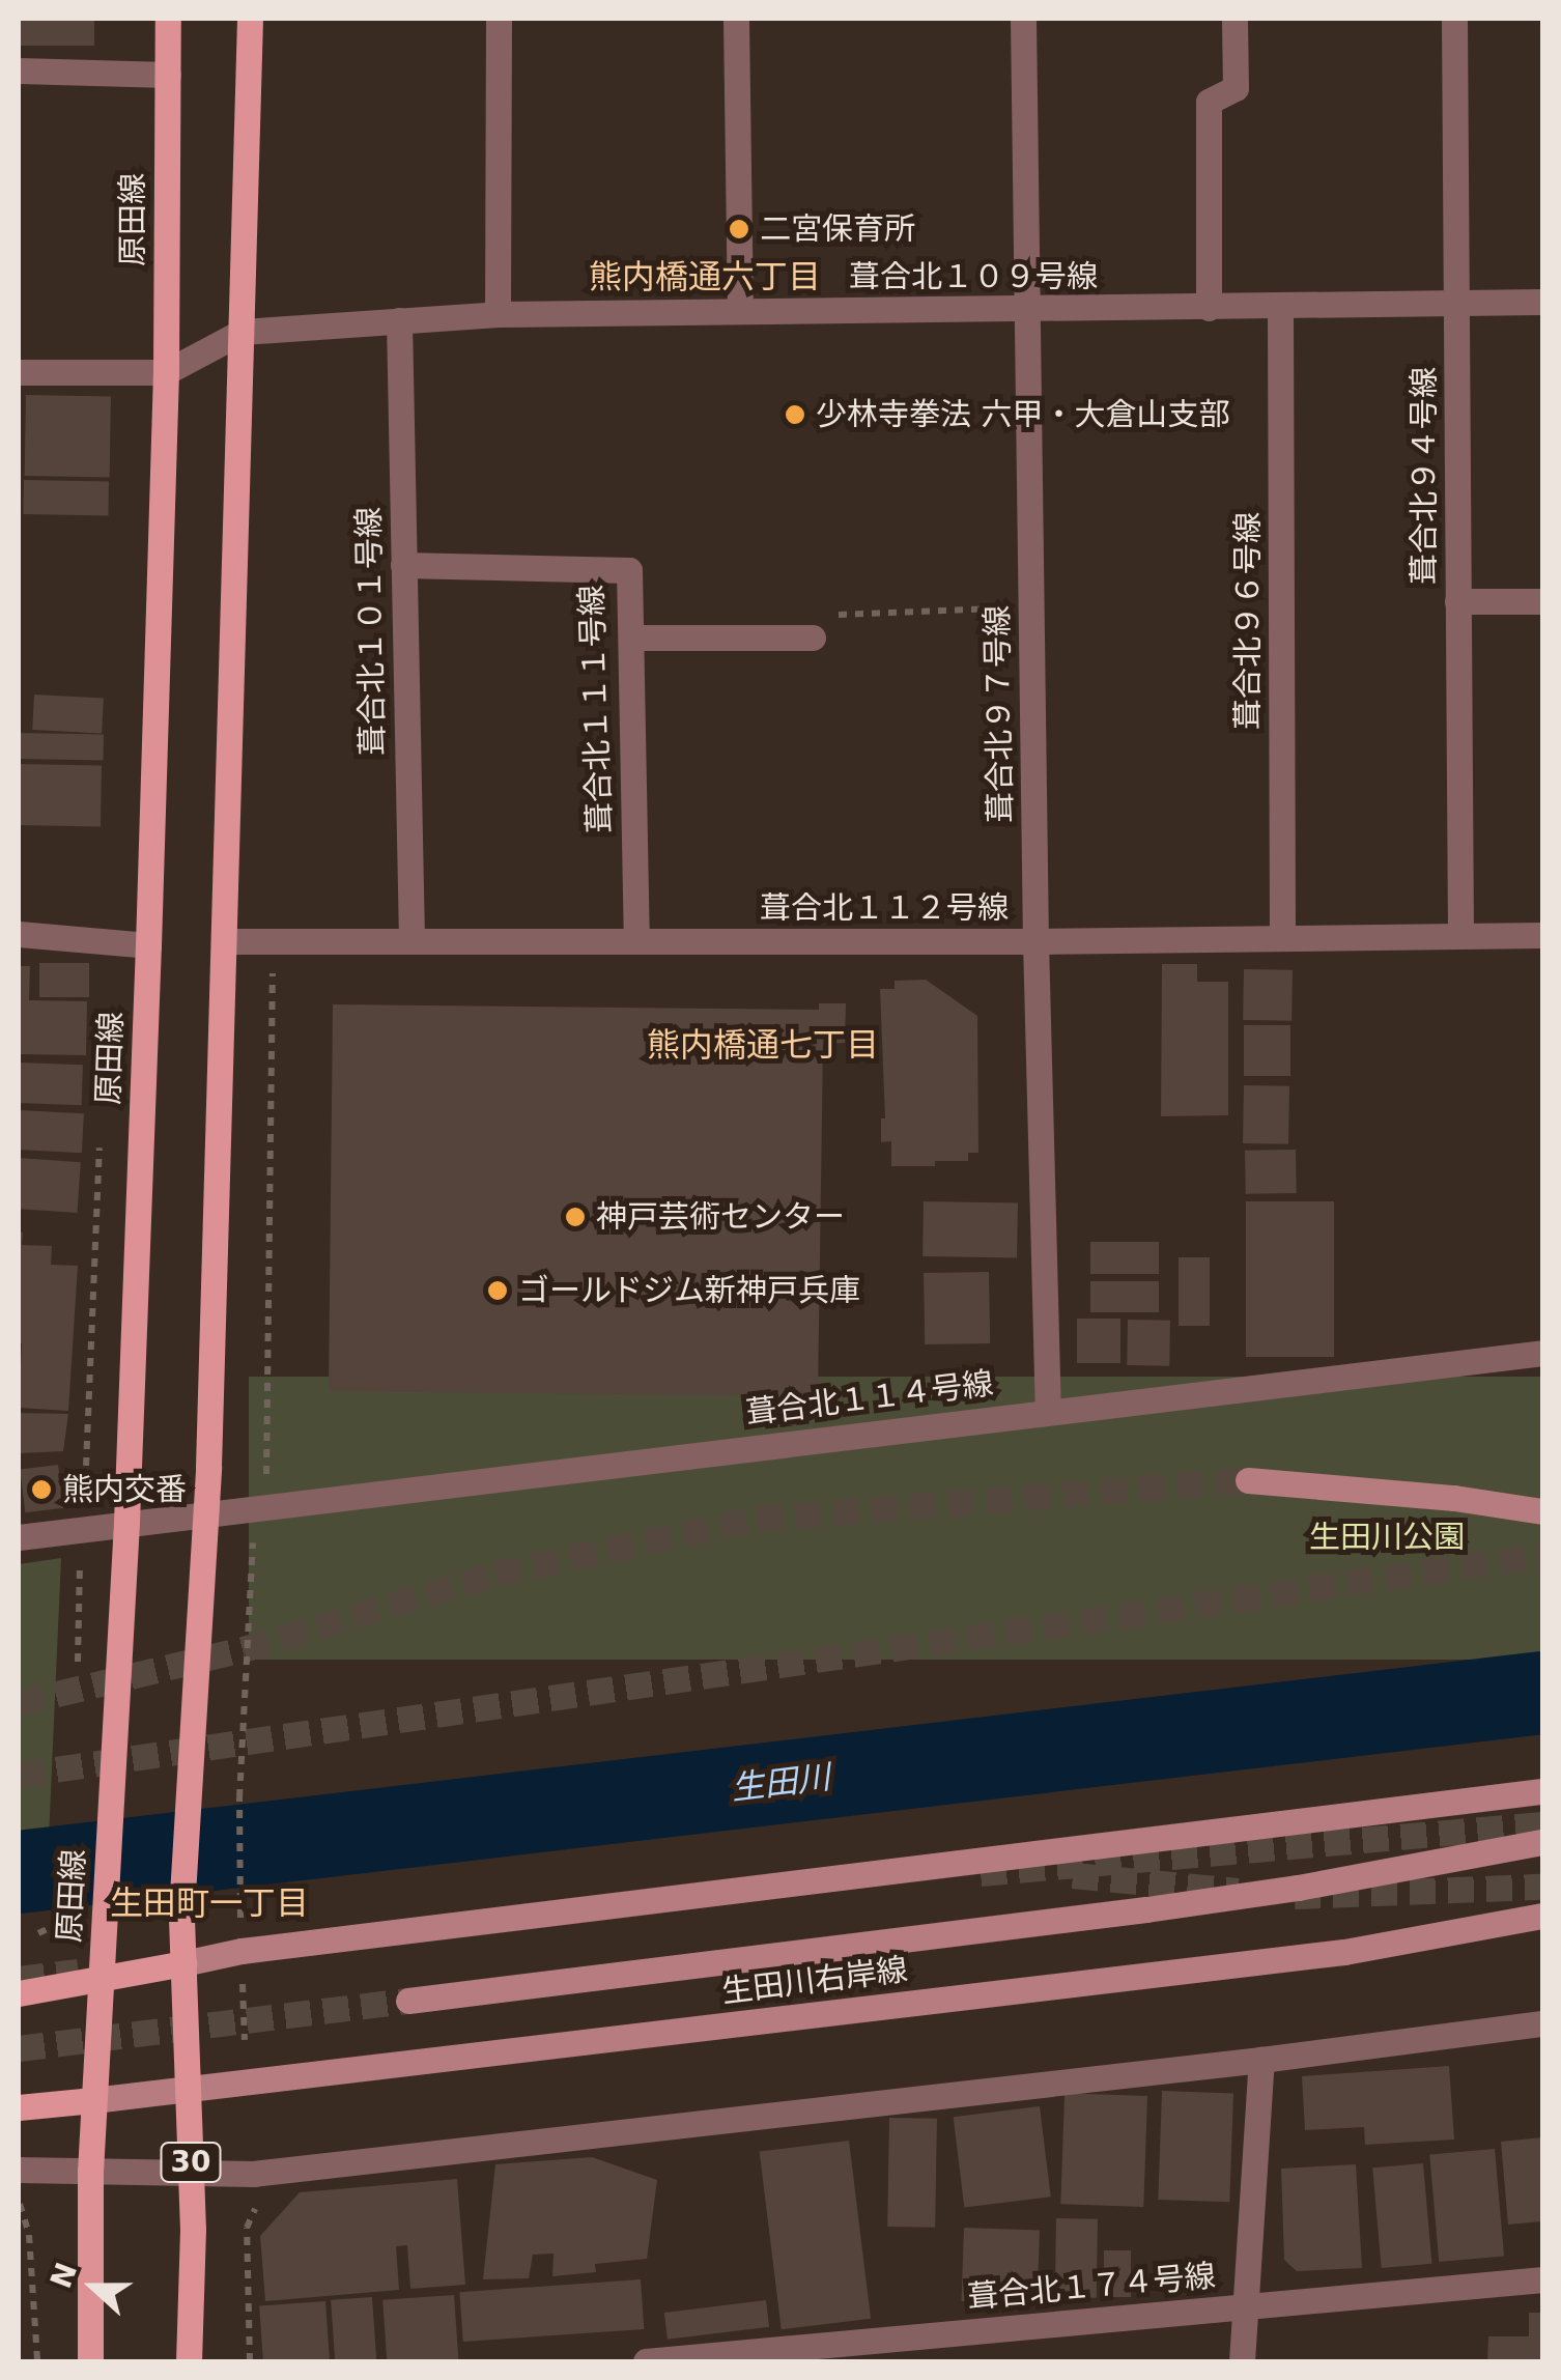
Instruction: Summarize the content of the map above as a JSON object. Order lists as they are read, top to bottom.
{
  "streets": {
    "main road": ["原田線", "30"],
    "street": [
      "葺合北１０９号線",
      "葺合北９４号線",
      "葺合北９６号線",
      "葺合北１０１号線",
      "葺合北１１１号線",
      "葺合北９７号線",
      "葺合北１１２号線",
      "葺合北１１４号線",
      "生田川右岸線",
      "葺合北１７４号線"
    ]
  },
  "crossings": [
    ["原田線", "葺合北１０９号線"],
    ["原田線", "葺合北１１４号線"],
    ["原田線", "生田川右岸線"],
    ["葺合北１０９号線", "葺合北９４号線"],
    ["葺合北１０９号線", "葺合北９６号線"],
    ["葺合北１０９号線", "葺合北１０１号線"],
    ["葺合北１０９号線", "葺合北９７号線"],
    ["葺合北９４号線", "葺合北１１２号線"],
    ["葺合北９６号線", "葺合北１１２号線"],
    ["葺合北１０１号線", "葺合北１１１号線"],
    ["葺合北１０１号線", "葺合北１１２号線"],
    ["葺合北１１１号線", "葺合北１１２号線"],
    ["葺合北９７号線", "葺合北１１２号線"],
    ["葺合北９７号線", "葺合北１１４号線"],
    ["生田川右岸線", "30"]
  ],
  "districts": ["熊内橋通六丁目", "熊内橋通七丁目", "生田町一丁目"],
  "water": ["生田川"],
  "parks": ["生田川公園"],
  "places": [
    "二宮保育所",
    "少林寺拳法 六甲・大倉山支部",
    "神戸芸術センター",
    "ゴールドジム新神戸兵庫",
    "熊内交番"
  ],
  "north": "left"
}
